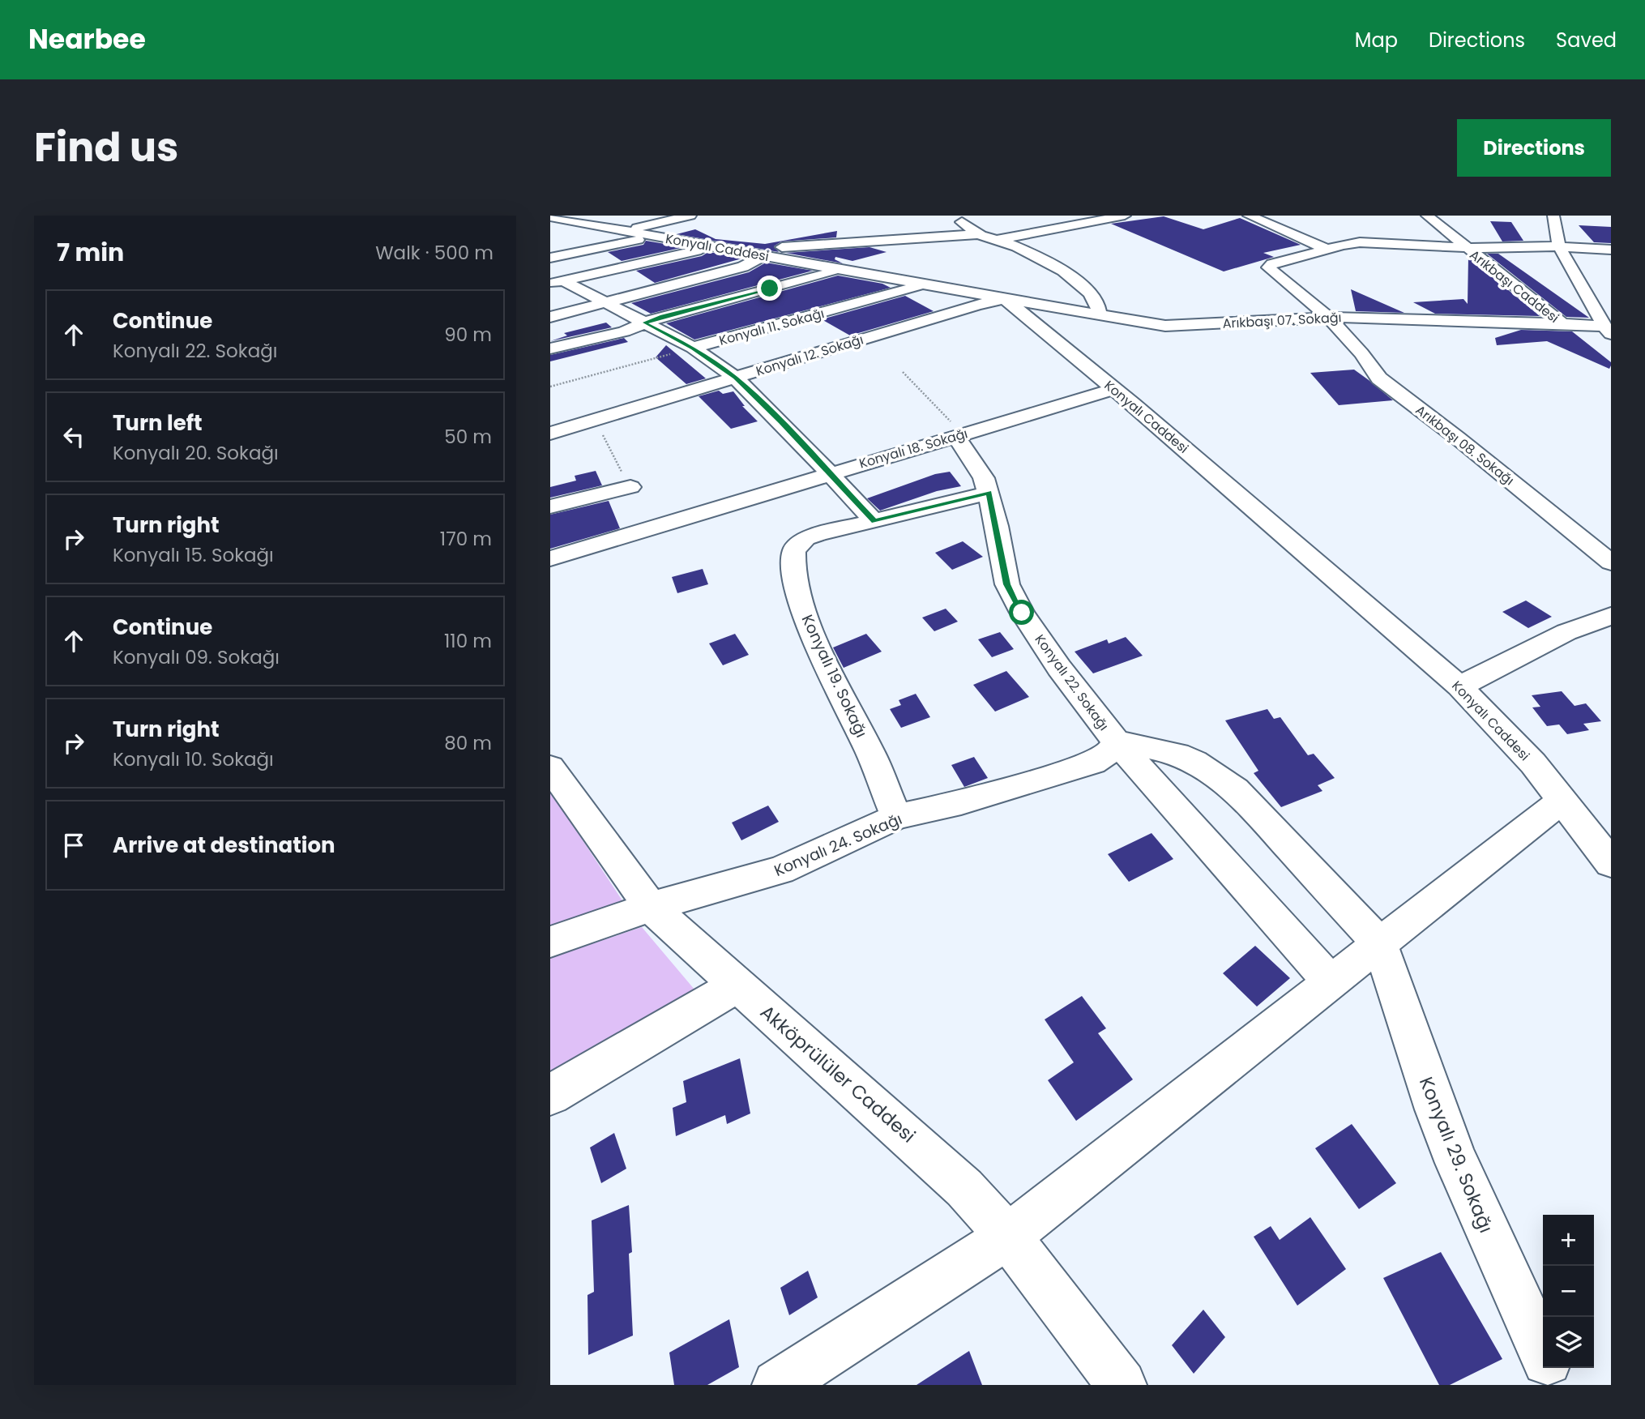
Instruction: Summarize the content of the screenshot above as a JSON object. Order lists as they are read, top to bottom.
{
  "streets": {
    "street": [
      "Konyalı Caddesi",
      "Arıkbaşı Caddesi",
      "Arıkbaşı 07. Sokağı",
      "Konyalı 11. Sokağı",
      "Konyalı 12. Sokağı",
      "Arıkbaşı 08. Sokağı",
      "Konyalı 18. Sokağı",
      "Konyalı 19. Sokağı",
      "Konyalı 22. Sokağı",
      "Konyalı 24. Sokağı",
      "Akköprülüler Caddesi",
      "Konyalı 29. Sokağı"
    ]
  },
  "crossings": [
    ["Konyalı Caddesi", "Arıkbaşı 07. Sokağı"],
    ["Konyalı Caddesi", "Konyalı 11. Sokağı"],
    ["Konyalı Caddesi", "Konyalı 12. Sokağı"],
    ["Konyalı Caddesi", "Konyalı 18. Sokağı"],
    ["Arıkbaşı Caddesi", "Arıkbaşı 07. Sokağı"],
    ["Arıkbaşı 07. Sokağı", "Konyalı 12. Sokağı"],
    ["Arıkbaşı 07. Sokağı", "Arıkbaşı 08. Sokağı"],
    ["Konyalı 18. Sokağı", "Konyalı 22. Sokağı"],
    ["Konyalı 19. Sokağı", "Konyalı 24. Sokağı"],
    ["Konyalı 22. Sokağı", "Konyalı 24. Sokağı"],
    ["Konyalı 24. Sokağı", "Akköprülüler Caddesi"]
  ],
  "page": {
    "header": "Nearbee",
    "nav": ["Map", "Directions", "Saved"],
    "title": "Find us",
    "buttons": "Directions",
    "heading": ["7 min", "Walk · 500 m"],
    "list": [
      ["Continue", "Konyalı 22. Sokağı", "90 m"],
      ["Turn left", "Konyalı 20. Sokağı", "50 m"],
      ["Turn right", "Konyalı 15. Sokağı", "170 m"],
      ["Continue", "Konyalı 09. Sokağı", "110 m"],
      ["Turn right", "Konyalı 10. Sokağı", "80 m"],
      "Arrive at destination"
    ],
    "map_buttons": ["+", "−"]
  }
}
